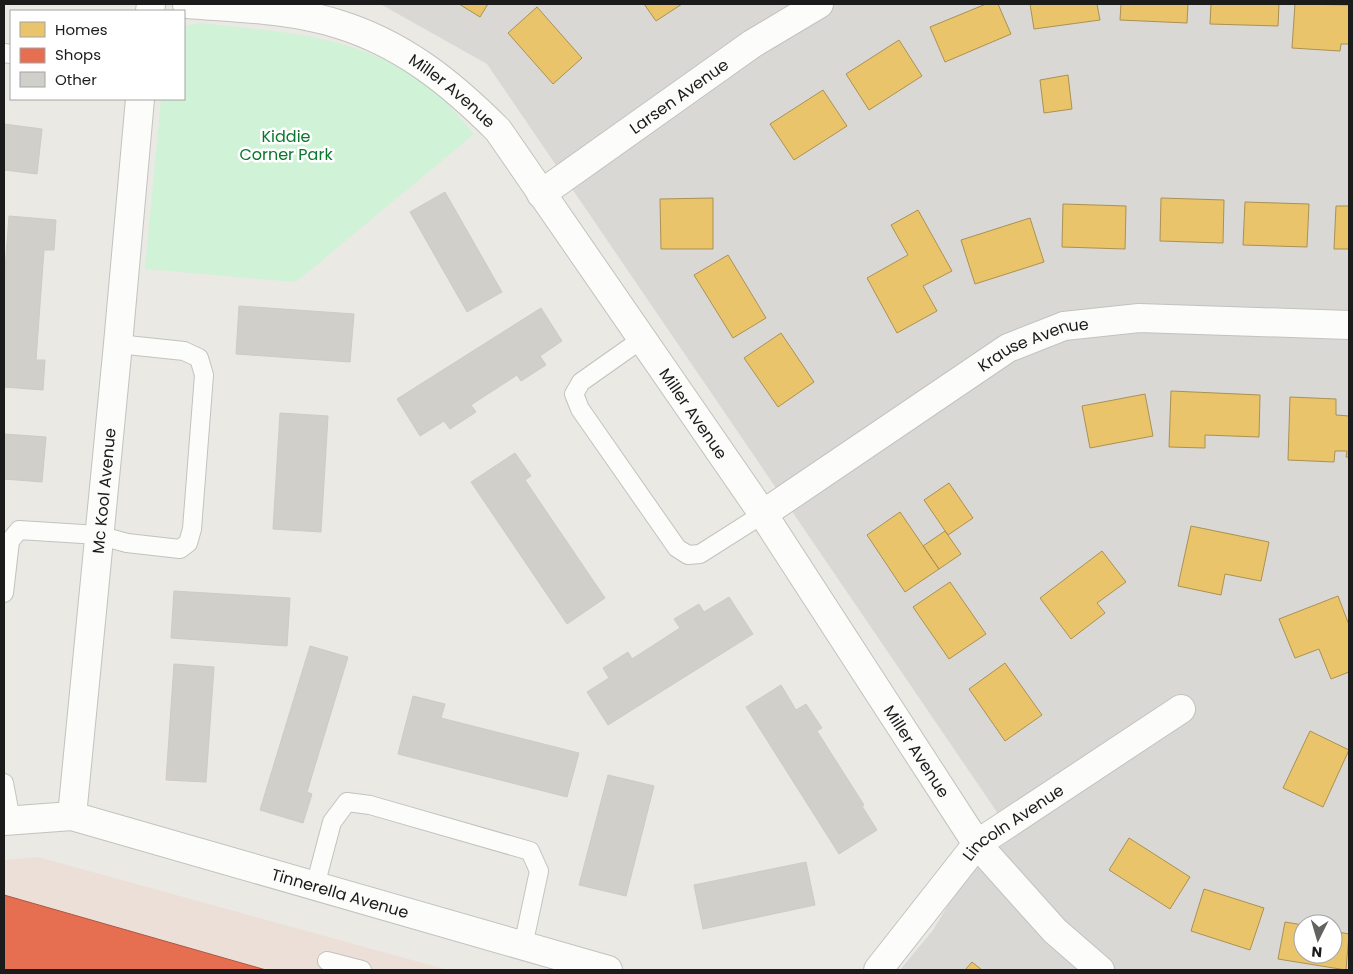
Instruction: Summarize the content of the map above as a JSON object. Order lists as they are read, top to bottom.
{
  "streets": {
    "street": [
      "Miller Avenue",
      "Larsen Avenue",
      "Krause Avenue",
      "Mc Kool Avenue",
      "Lincoln Avenue",
      "Tinnerella Avenue"
    ]
  },
  "crossings": [
    ["Miller Avenue", "Larsen Avenue"],
    ["Miller Avenue", "Krause Avenue"],
    ["Miller Avenue", "Lincoln Avenue"],
    ["Mc Kool Avenue", "Tinnerella Avenue"]
  ],
  "parks": ["Kiddie Corner Park"],
  "legend": ["Homes", "Shops", "Other"],
  "north": "bottom"
}
